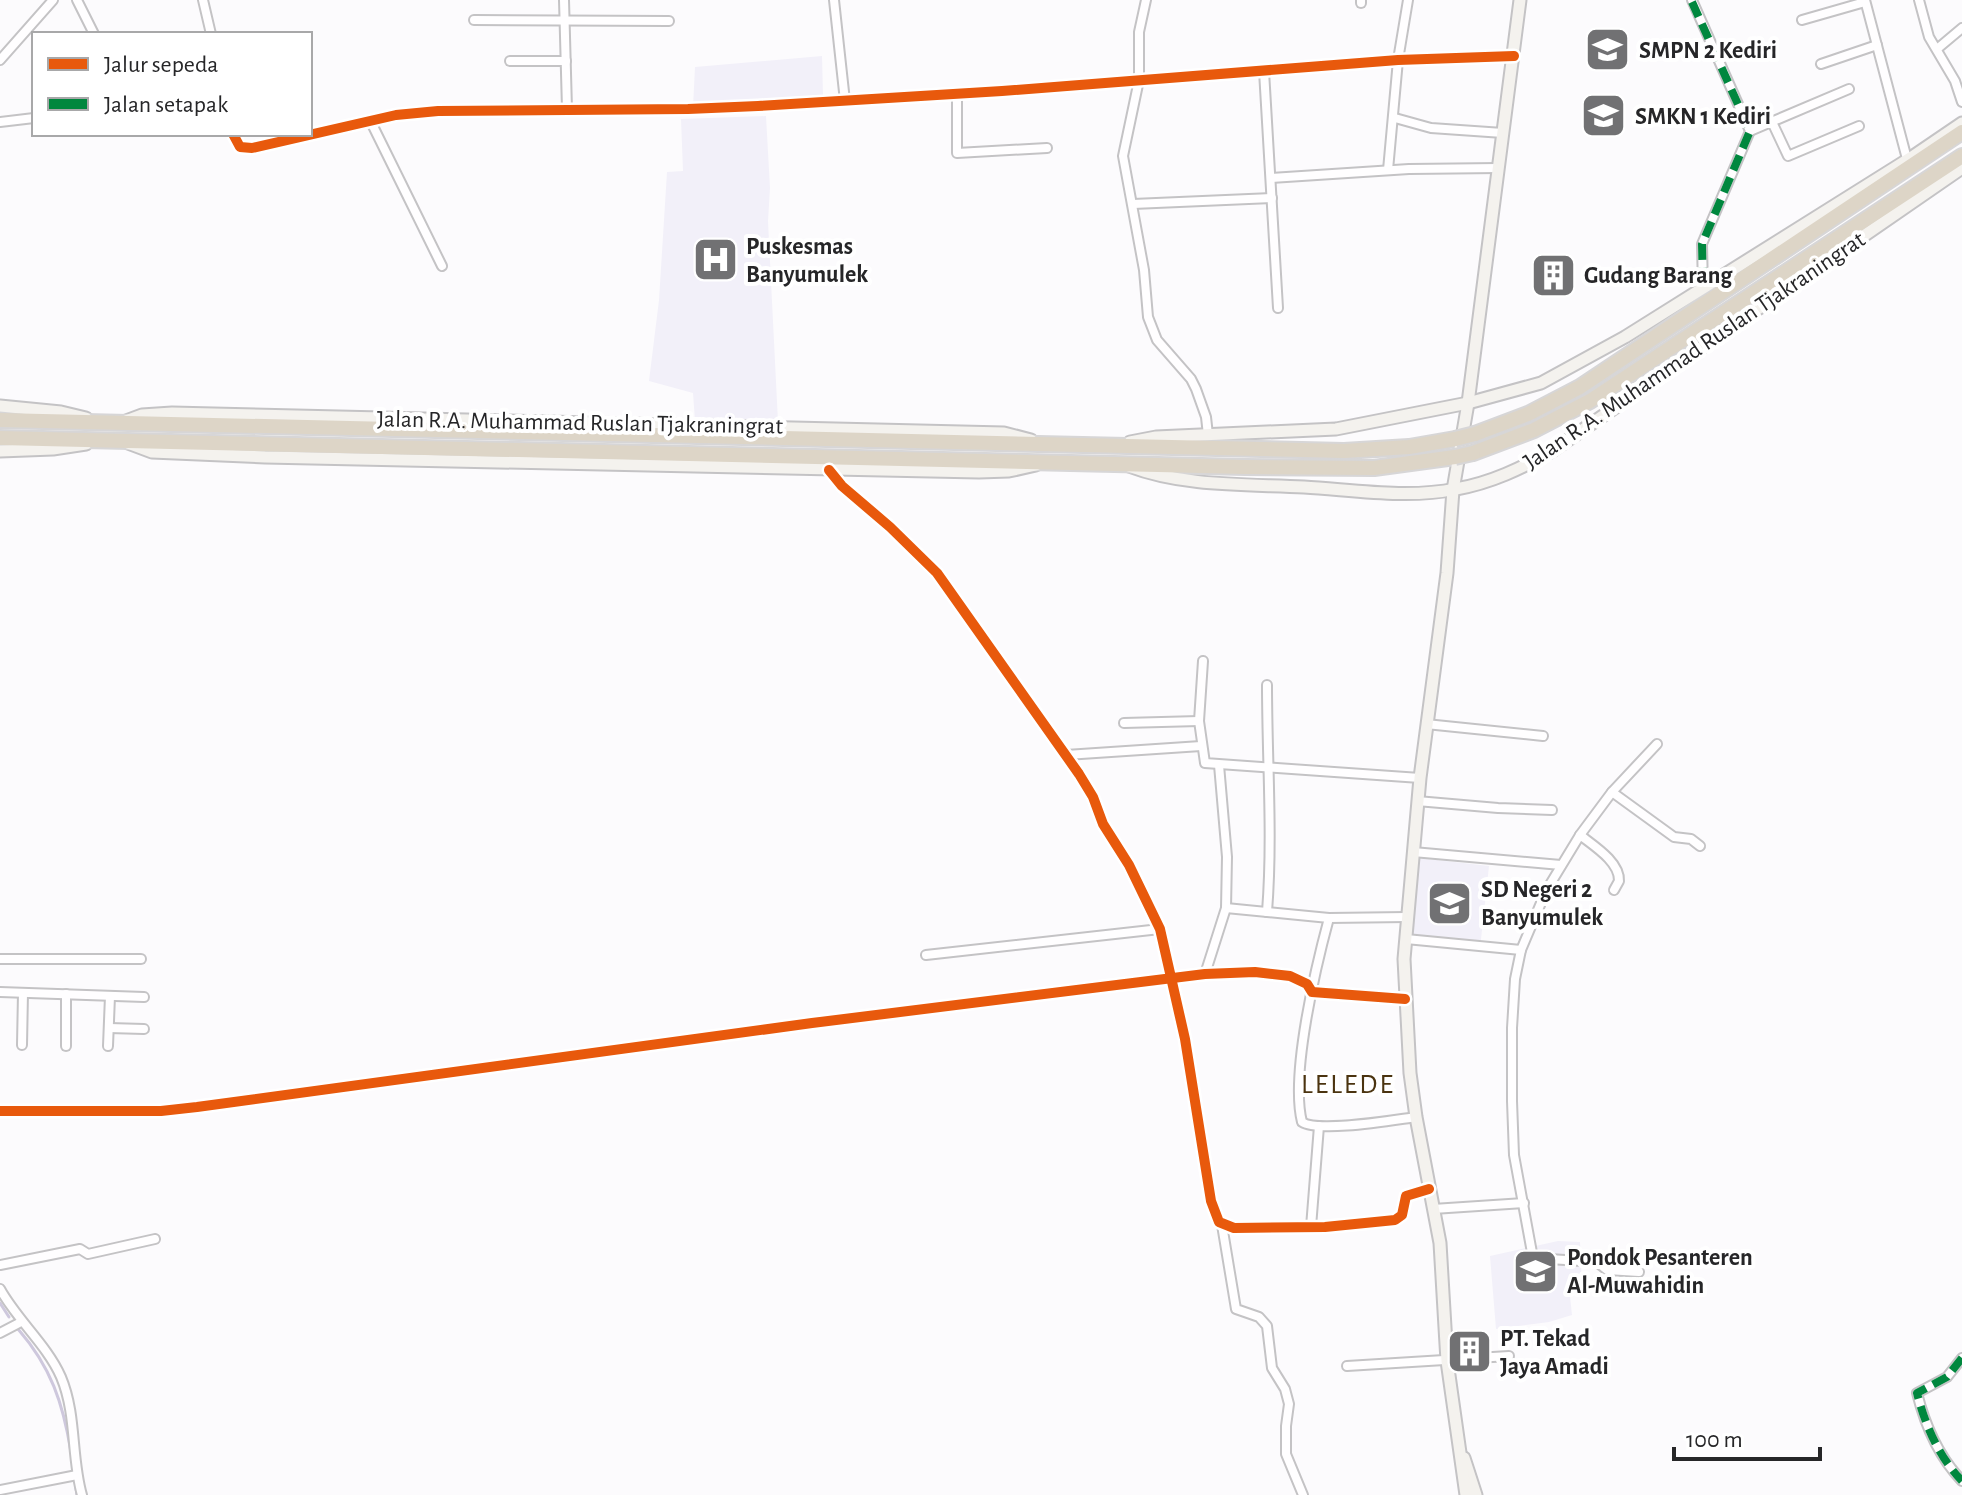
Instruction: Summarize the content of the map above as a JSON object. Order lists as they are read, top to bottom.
{
  "streets": {
    "highway": ["Jalan R.A. Muhammad Ruslan Tjakraningrat"]
  },
  "districts": ["LELEDE"],
  "places": {
    "school or university": [
      "SMPN 2 Kediri",
      "SMKN 1 Kediri",
      "SD Negeri 2 Banyumulek",
      "Pondok Pesanteren Al-Muwahidin"
    ],
    "hospital": ["Puskesmas Banyumulek"],
    "building": ["Gudang Barang", "PT. Tekad Jaya Amadi"]
  },
  "legend": ["Jalur sepeda", "Jalan setapak"],
  "scale_bar": "100 m"
}
